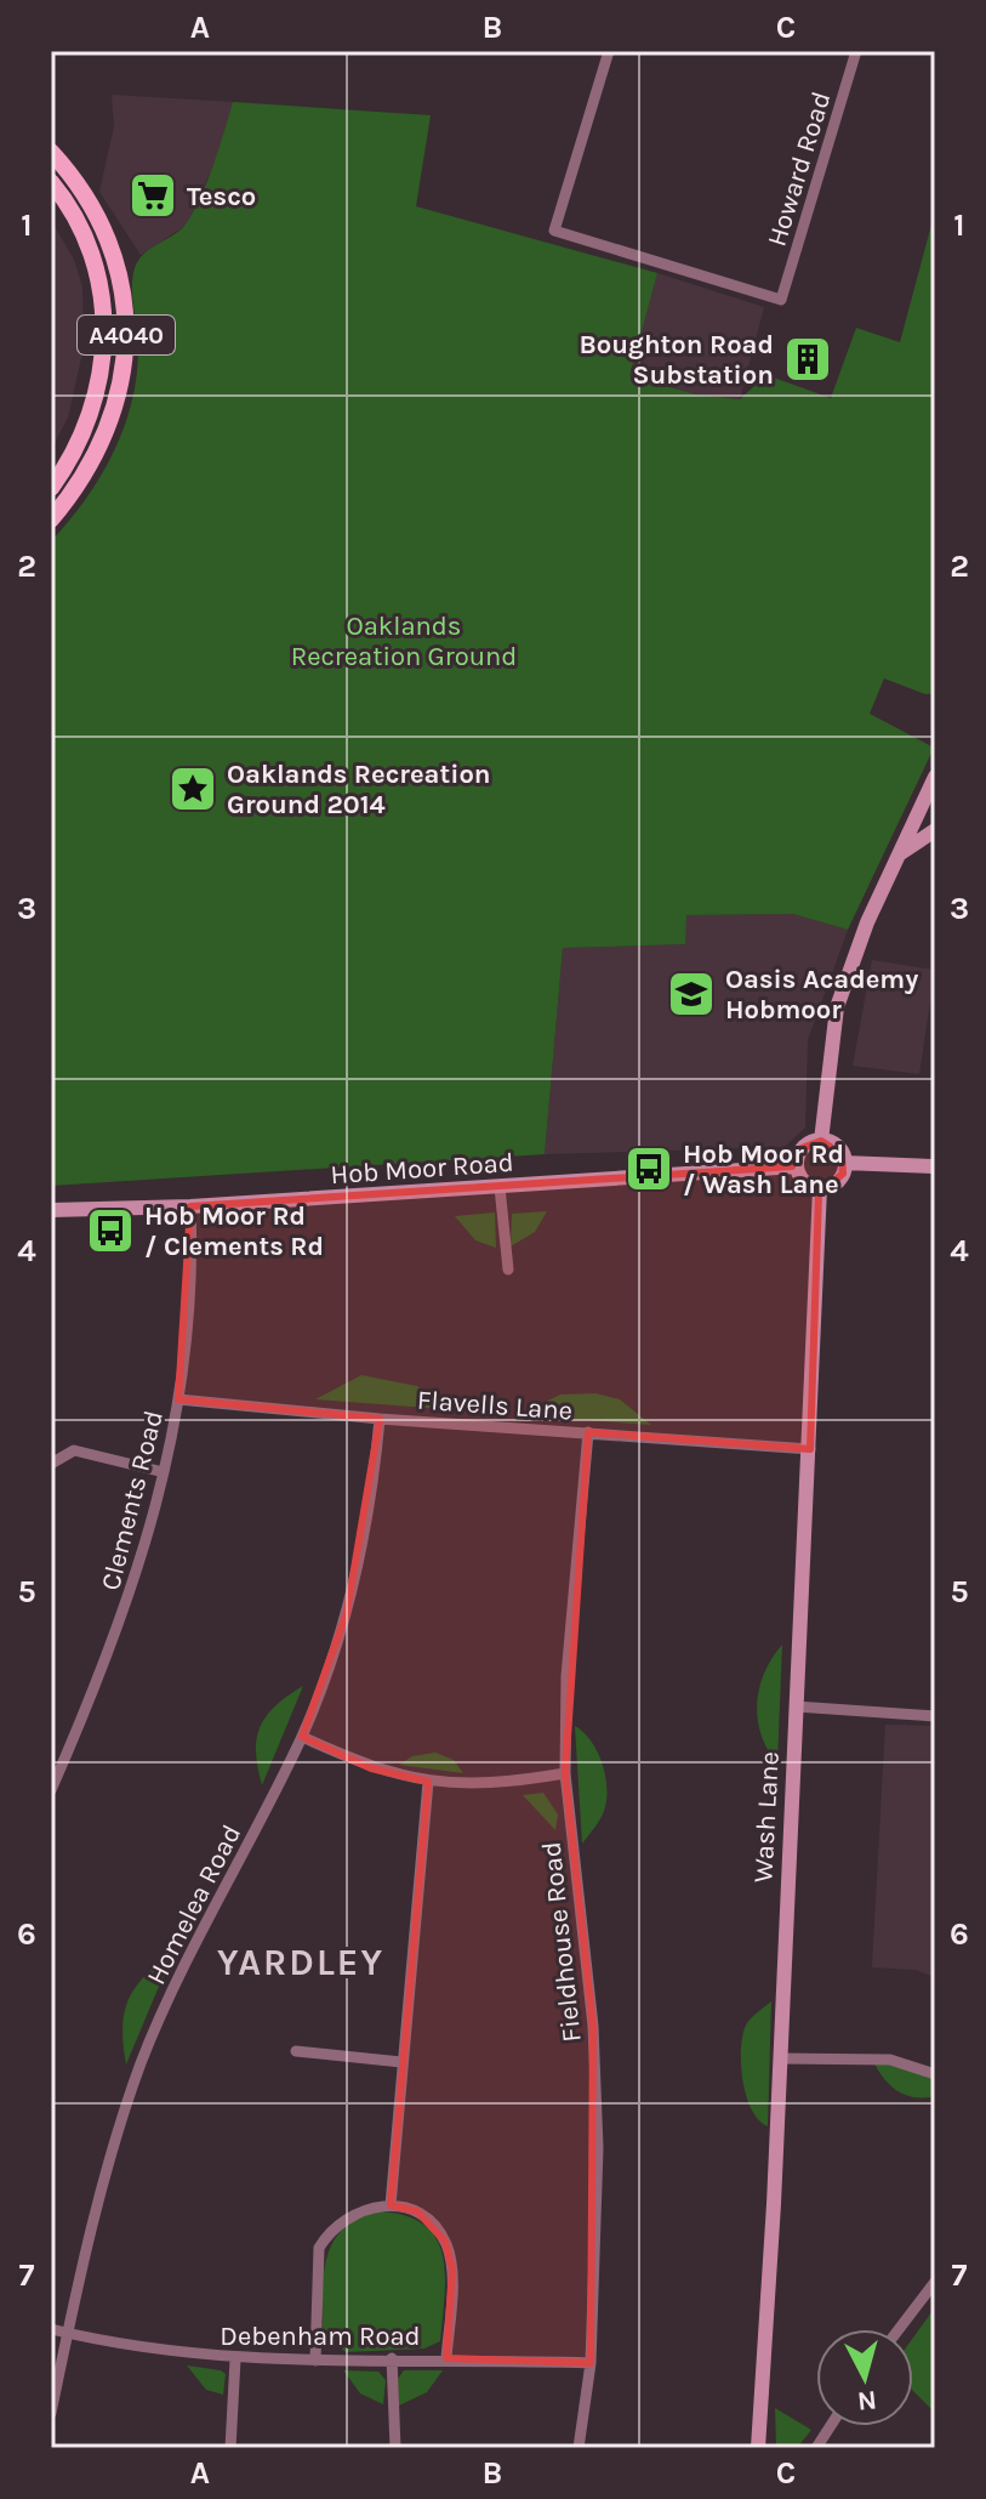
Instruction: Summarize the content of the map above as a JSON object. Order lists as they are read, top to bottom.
{
  "streets": {
    "main road": ["A4040"],
    "street": [
      "Howard Road",
      "Hob Moor Road",
      "Flavells Lane",
      "Clements Road",
      "Wash Lane",
      "Homelea Road",
      "Fieldhouse Road",
      "Debenham Road"
    ]
  },
  "crossings": [
    ["Hob Moor Road", "Clements Road"],
    ["Hob Moor Road", "Wash Lane"],
    ["Flavells Lane", "Clements Road"],
    ["Flavells Lane", "Wash Lane"],
    ["Flavells Lane", "Homelea Road"],
    ["Flavells Lane", "Fieldhouse Road"],
    ["Homelea Road", "Debenham Road"],
    ["Fieldhouse Road", "Debenham Road"]
  ],
  "districts": ["YARDLEY"],
  "parks": ["Oaklands Recreation Ground"],
  "places": {
    "supermarket": ["Tesco"],
    "building": ["Boughton Road Substation"],
    "place": ["Oaklands Recreation Ground 2014"],
    "school or university": ["Oasis Academy Hobmoor"],
    "bus stop": ["Hob Moor Rd / Wash Lane", "Hob Moor Rd / Clements Rd"]
  },
  "north": "bottom",
  "grid": {
    "columns": ["A", "B", "C"],
    "rows": [
      "1",
      "2",
      "3",
      "4",
      "5",
      "6",
      "7"
    ]
  }
}
